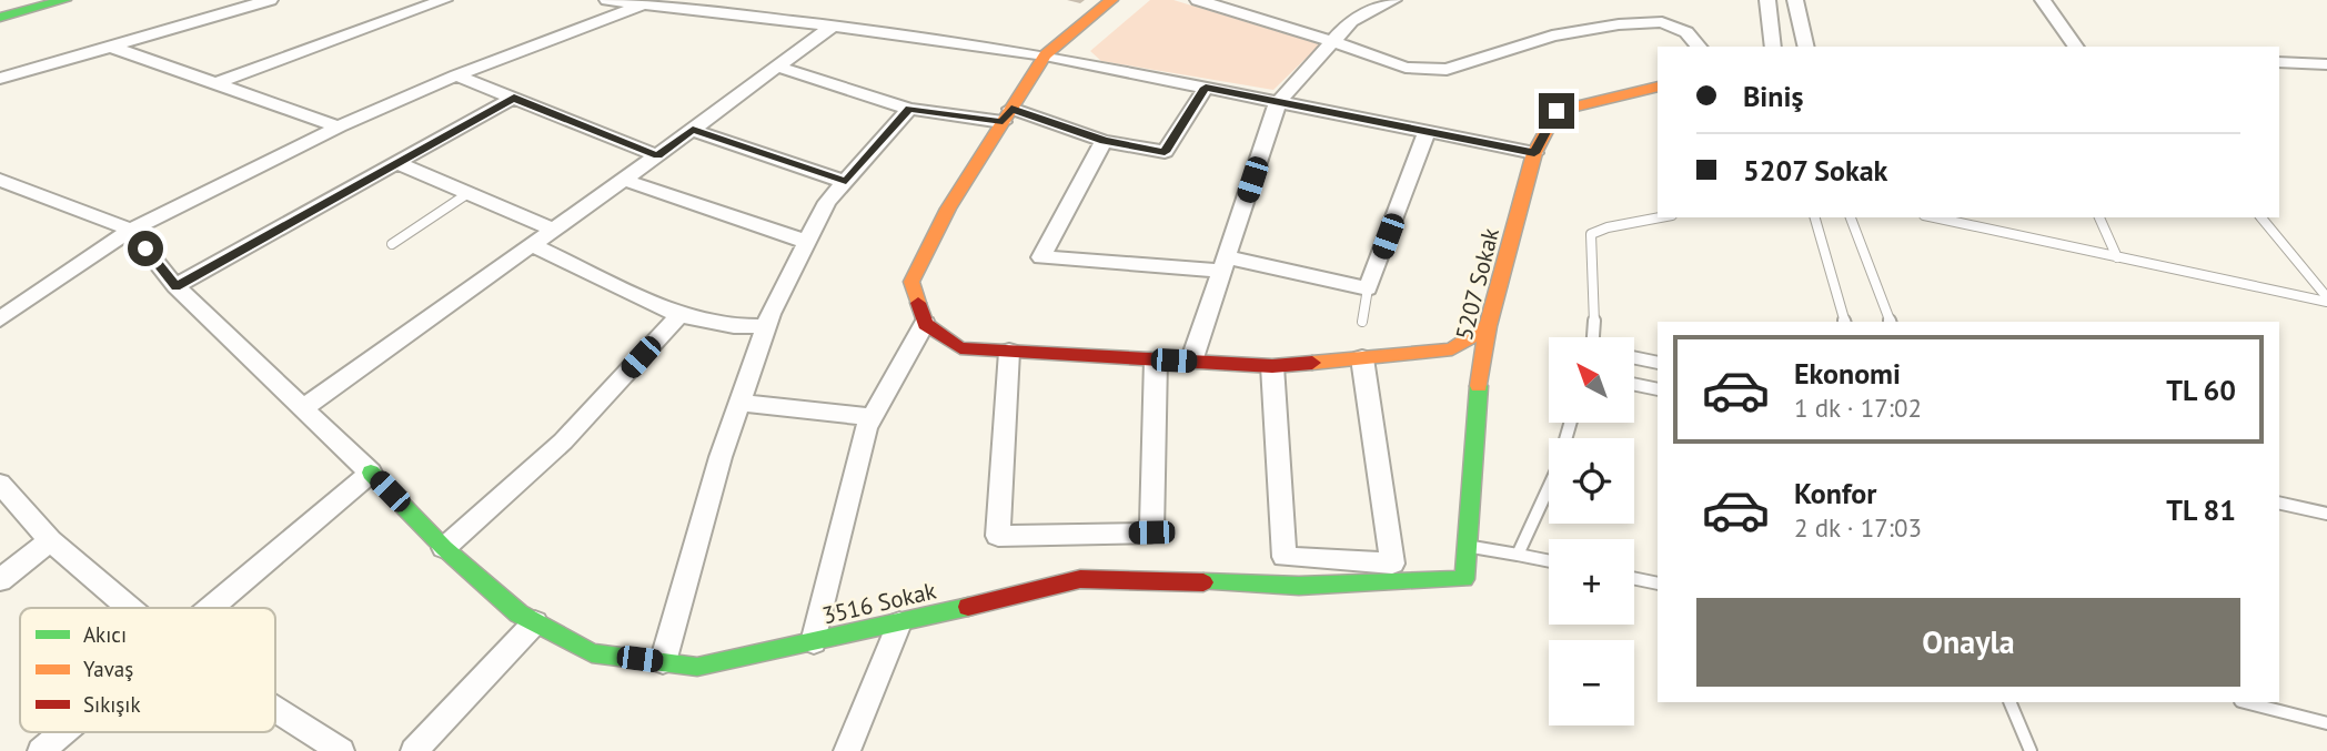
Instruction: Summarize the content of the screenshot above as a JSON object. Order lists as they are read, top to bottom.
{
  "streets": {
    "street": ["5207 Sokak", "3516 Sokak"]
  },
  "crossings": [
    ["5207 Sokak", "3516 Sokak"]
  ],
  "legend": ["Akıcı", "Yavaş", "Sıkışık"],
  "north": "top left",
  "page": {
    "banner": ["Biniş", "5207 Sokak"],
    "list": [
      {
        "name": "Ekonomi",
        "note": "1 dk · 17:02",
        "value": "TL 60"
      },
      {
        "name": "Konfor",
        "note": "2 dk · 17:03",
        "value": "TL 81"
      }
    ],
    "map_buttons": ["+", "−"],
    "buttons": "Onayla"
  }
}
